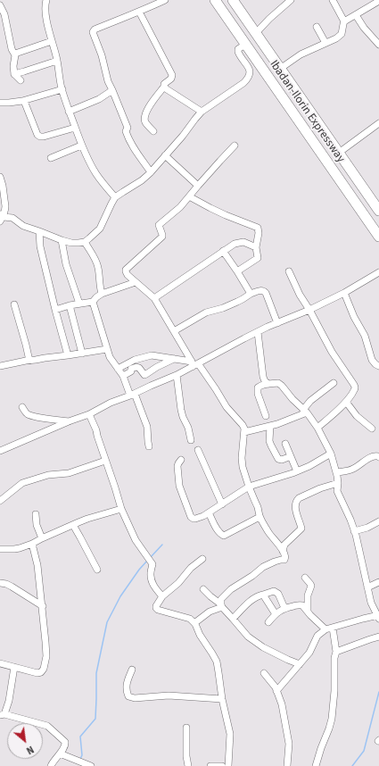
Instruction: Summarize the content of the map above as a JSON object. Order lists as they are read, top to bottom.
{
  "streets": {
    "highway": ["Ibadan-Ilorin Expressway"]
  },
  "north": "bottom right"
}
